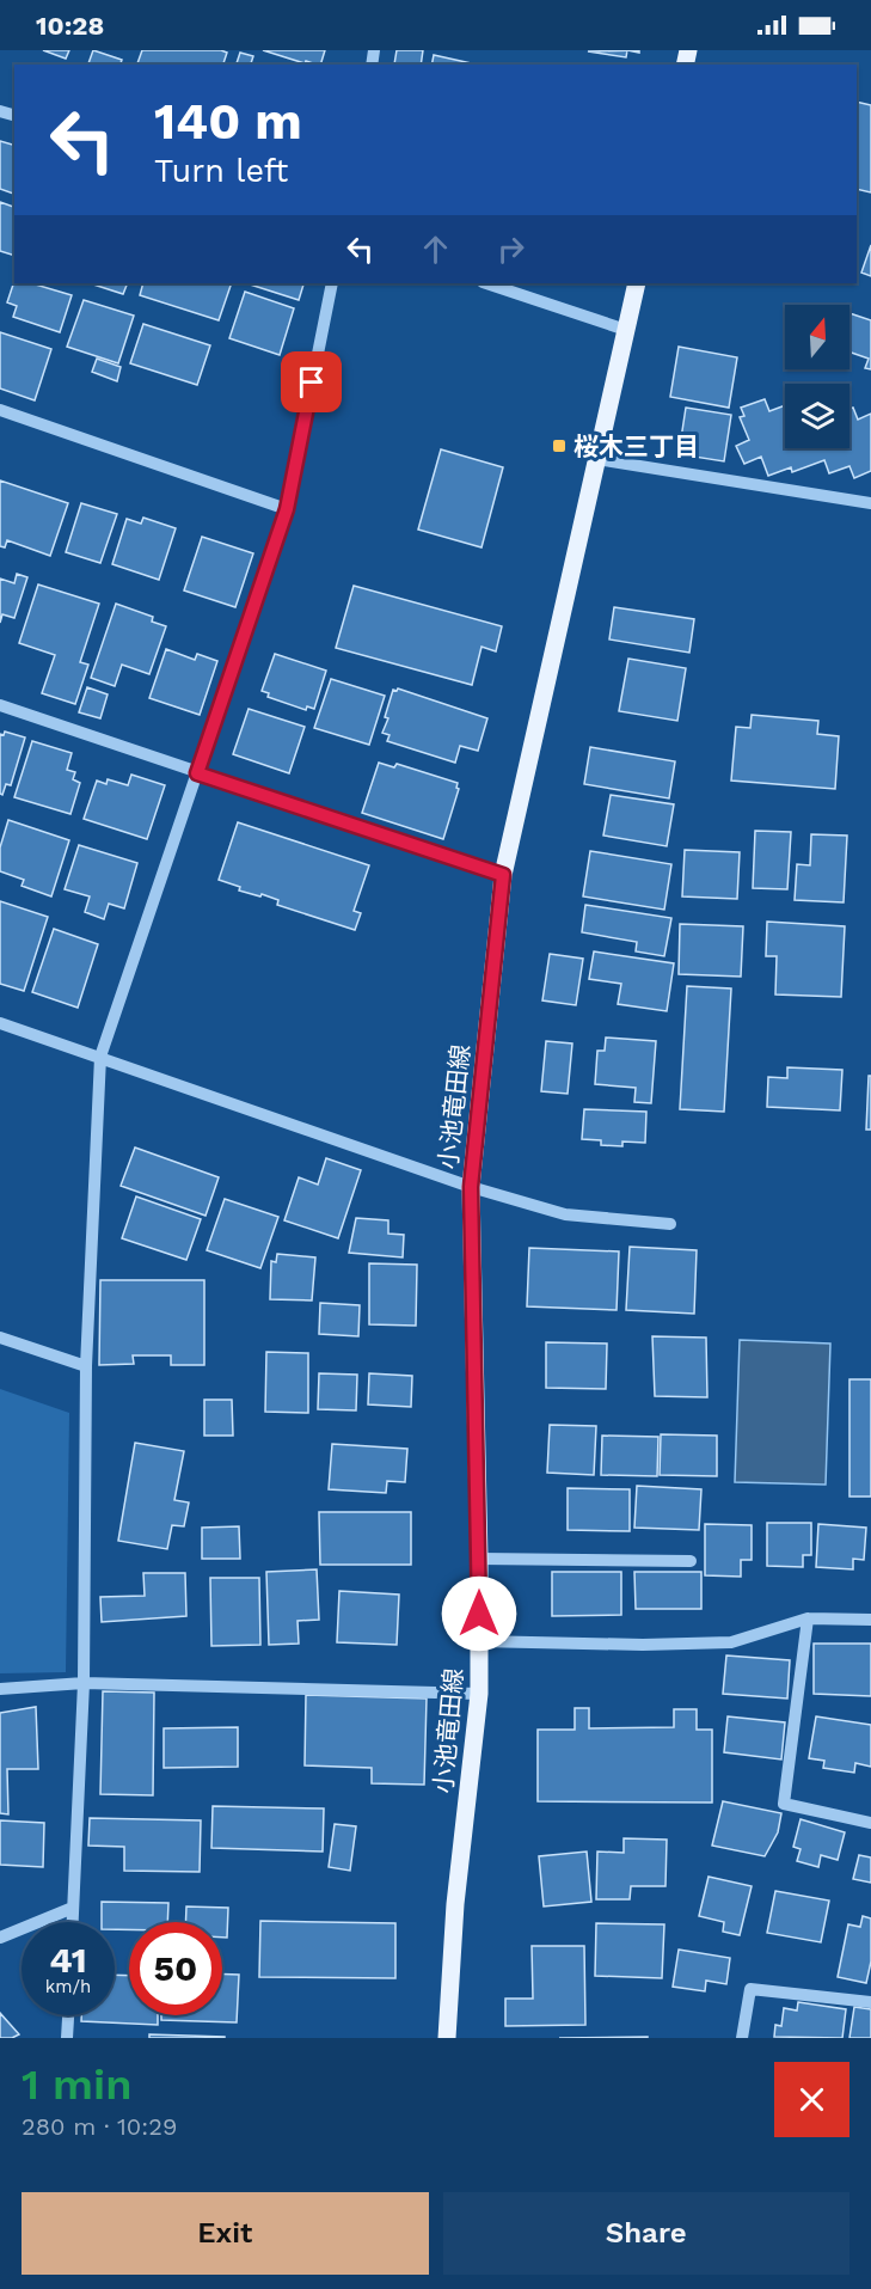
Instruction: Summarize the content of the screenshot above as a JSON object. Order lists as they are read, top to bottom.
{
  "streets": {
    "main road": ["小池竜田線"]
  },
  "places": {
    "transit": ["桜木三丁目"]
  },
  "north": "top",
  "page": {
    "status": "10:28",
    "turn": ["140 m", "Turn left"],
    "speed": "41 km/h",
    "limit": "50",
    "heading": ["1 min", "280 m · 10:29"],
    "buttons": ["Exit", "Share"]
  }
}
